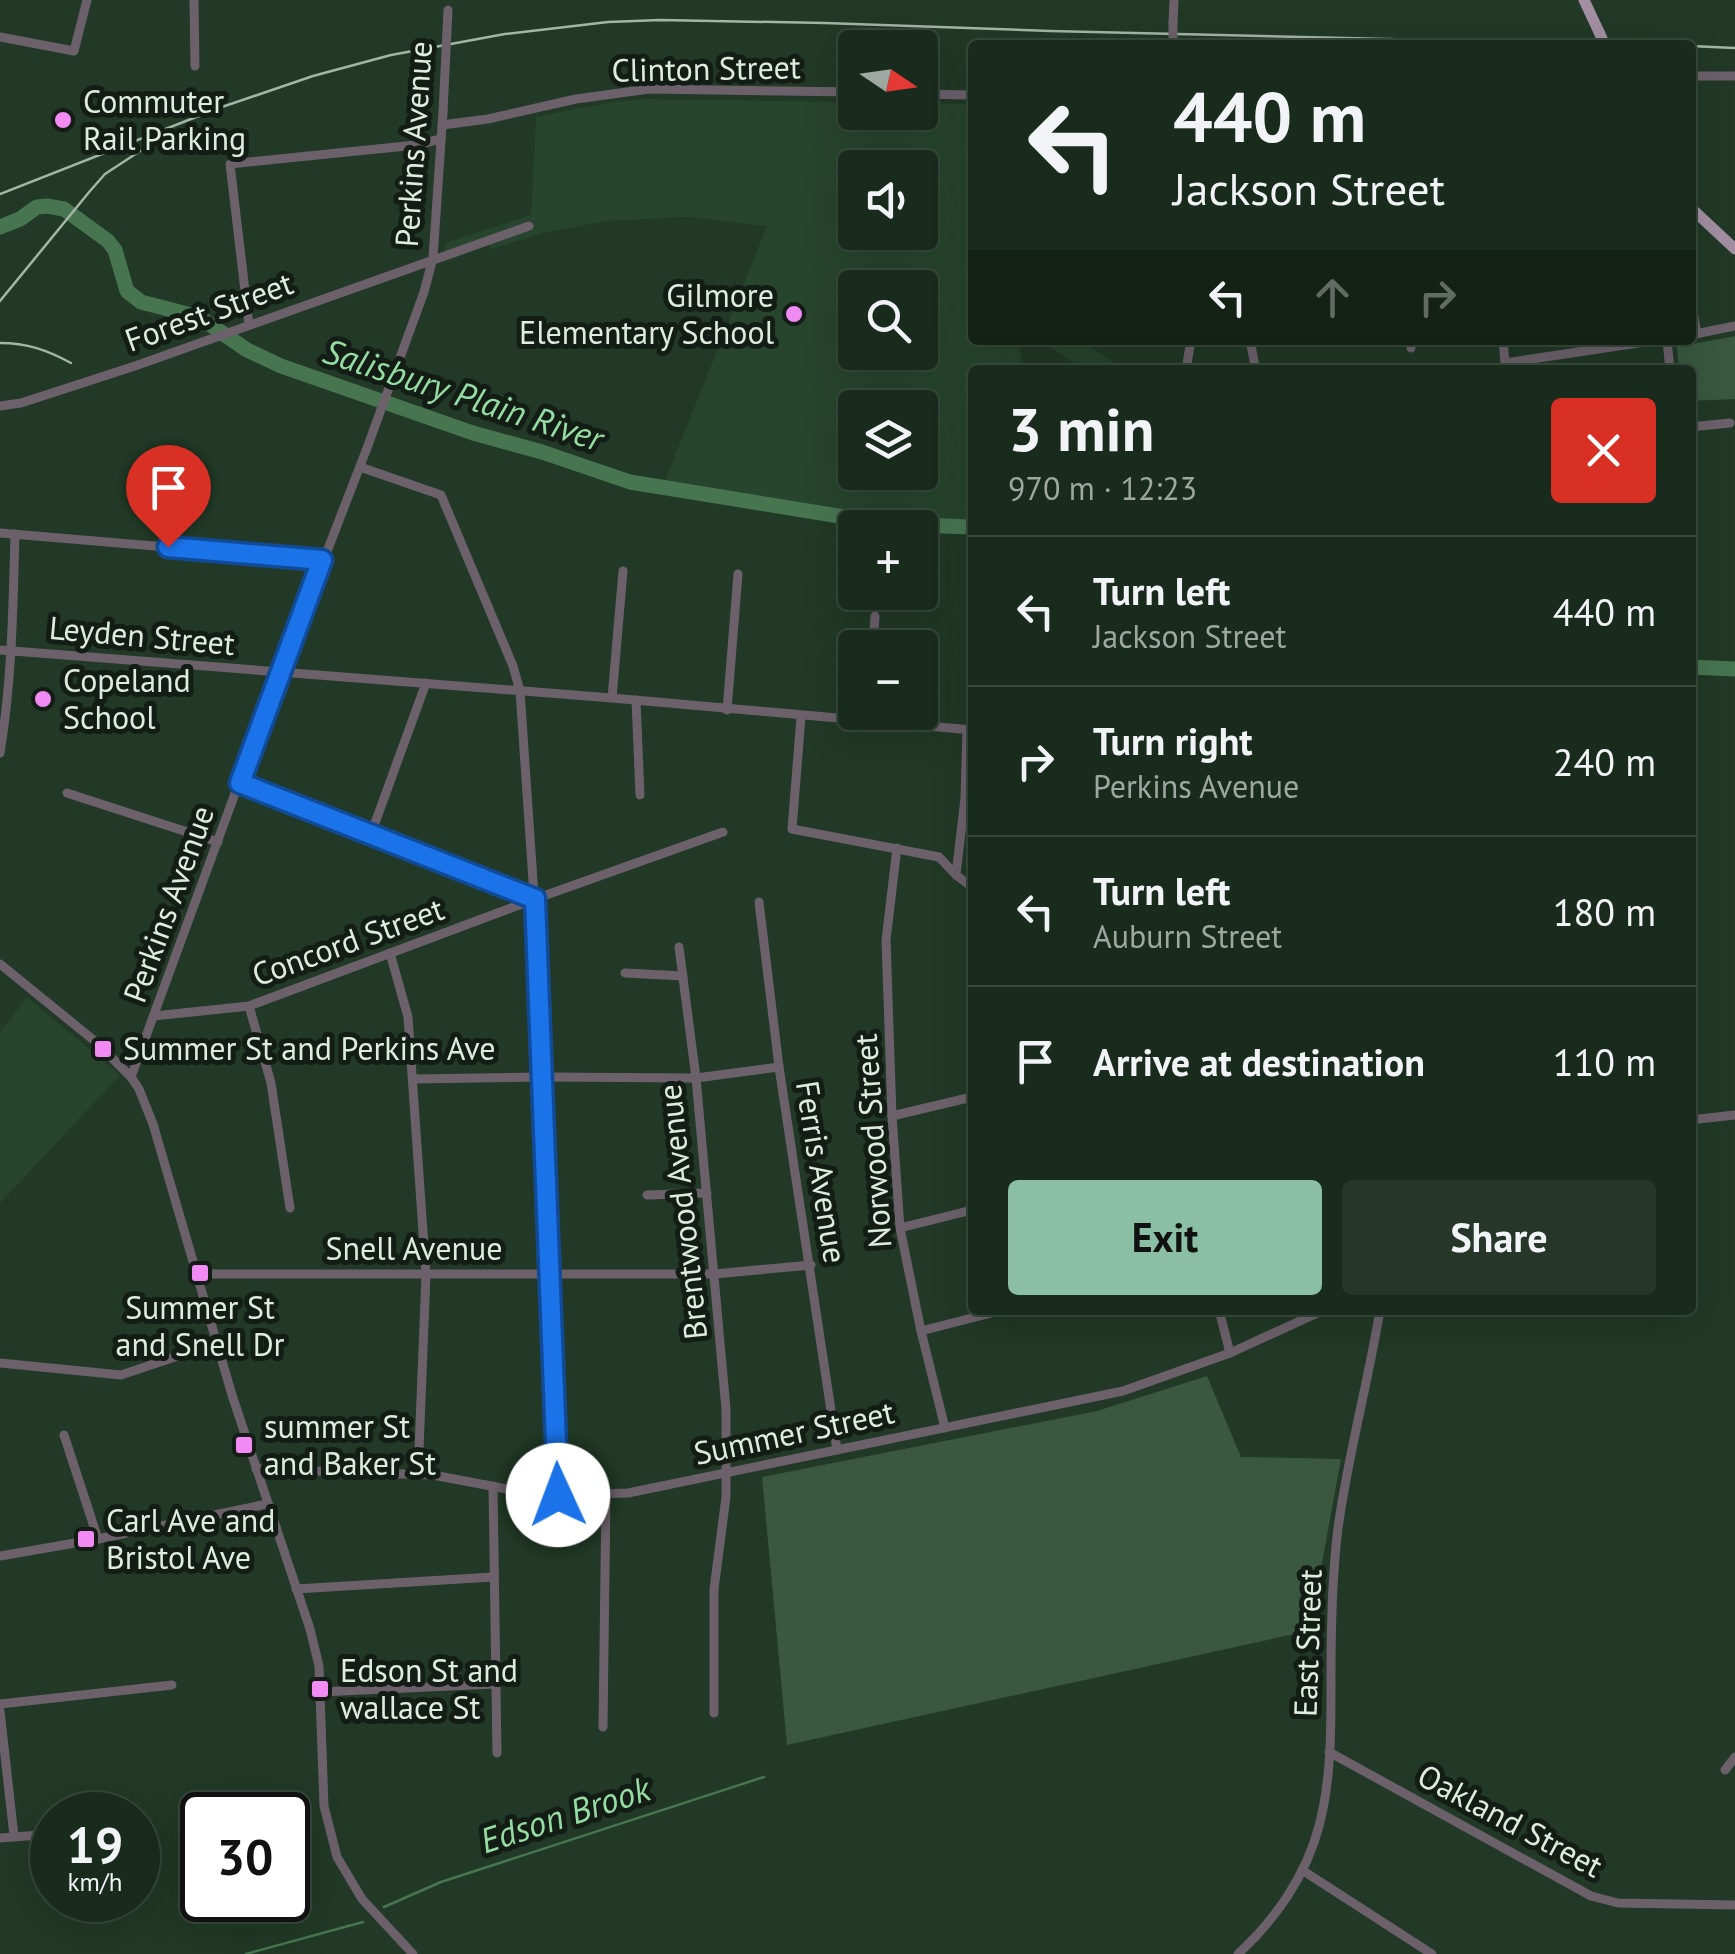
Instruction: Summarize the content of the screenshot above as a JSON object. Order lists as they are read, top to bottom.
{
  "streets": {
    "street": [
      "Clinton Street",
      "Perkins Avenue",
      "Forest Street",
      "Leyden Street",
      "Concord Street",
      "Norwood Street",
      "Ferris Avenue",
      "Brentwood Avenue",
      "Snell Avenue",
      "Summer Street",
      "East Street",
      "Oakland Street"
    ]
  },
  "crossings": [
    ["Clinton Street", "Perkins Avenue"],
    ["Perkins Avenue", "Forest Street"],
    ["Perkins Avenue", "Leyden Street"],
    ["Perkins Avenue", "Concord Street"],
    ["Norwood Street", "Summer Street"],
    ["Ferris Avenue", "Snell Avenue"],
    ["Ferris Avenue", "Summer Street"],
    ["Brentwood Avenue", "Snell Avenue"],
    ["Brentwood Avenue", "Summer Street"],
    ["East Street", "Oakland Street"]
  ],
  "water": ["Salisbury Plain River", "Edson Brook"],
  "places": {
    "other": ["Commuter Rail Parking", "Gilmore Elementary School", "Copeland School"],
    "transit": [
      "Summer St and Perkins Ave",
      "Summer St and Snell Dr",
      "summer St and Baker St",
      "Carl Ave and Bristol Ave",
      "Edson St and wallace St"
    ]
  },
  "north": "right",
  "page": {
    "map_buttons": ["+", "−"],
    "turn": ["440 m", "Jackson Street"],
    "heading": ["3 min", "970 m · 12:23"],
    "list": [
      {
        "name": "Turn left",
        "note": "Jackson Street",
        "value": "440 m"
      },
      {
        "name": "Turn right",
        "note": "Perkins Avenue",
        "value": "240 m"
      },
      {
        "name": "Turn left",
        "note": "Auburn Street",
        "value": "180 m"
      },
      {
        "name": "Arrive at destination",
        "value": "110 m"
      }
    ],
    "buttons": ["Exit", "Share"],
    "speed": "19 km/h",
    "limit": "30"
  }
}
